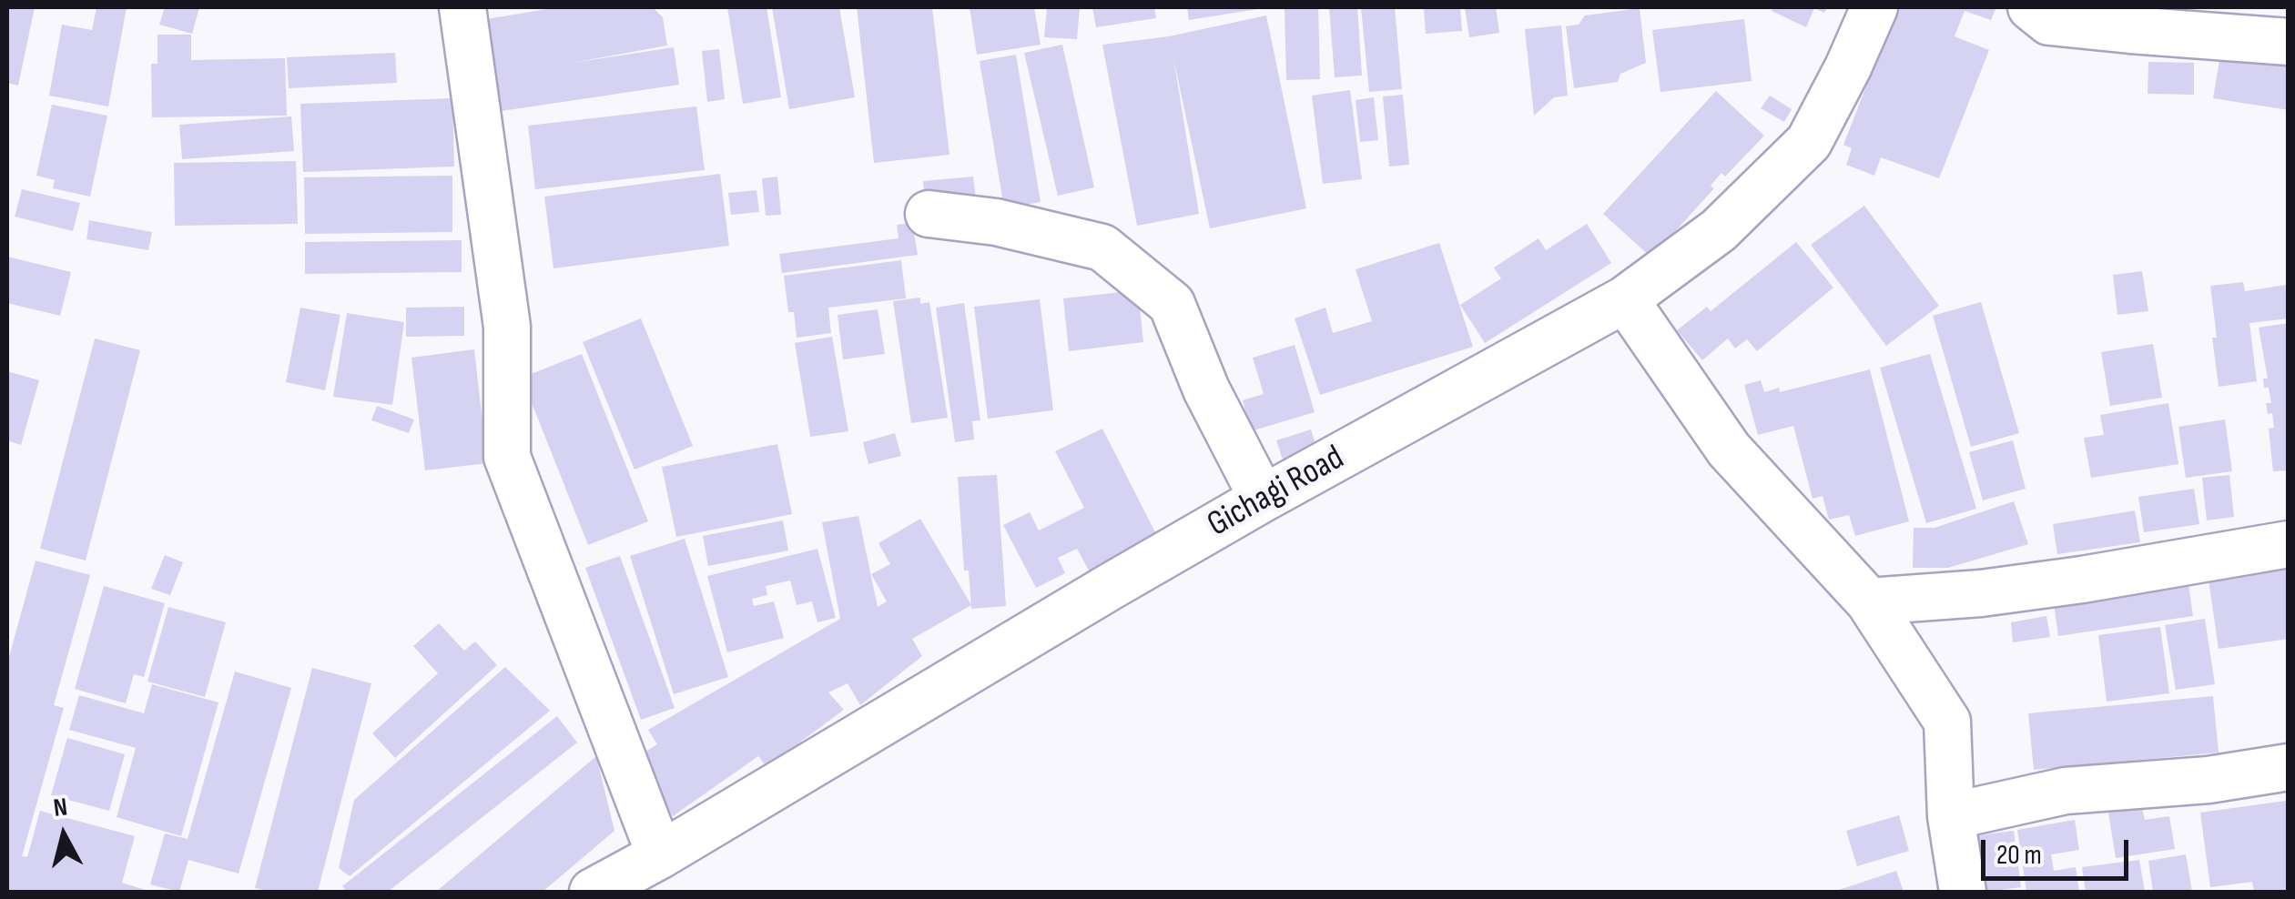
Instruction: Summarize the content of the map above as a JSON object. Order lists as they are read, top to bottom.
{
  "streets": {
    "street": ["Gichagi Road"]
  },
  "scale_bar": "20 m",
  "north": "top"
}
